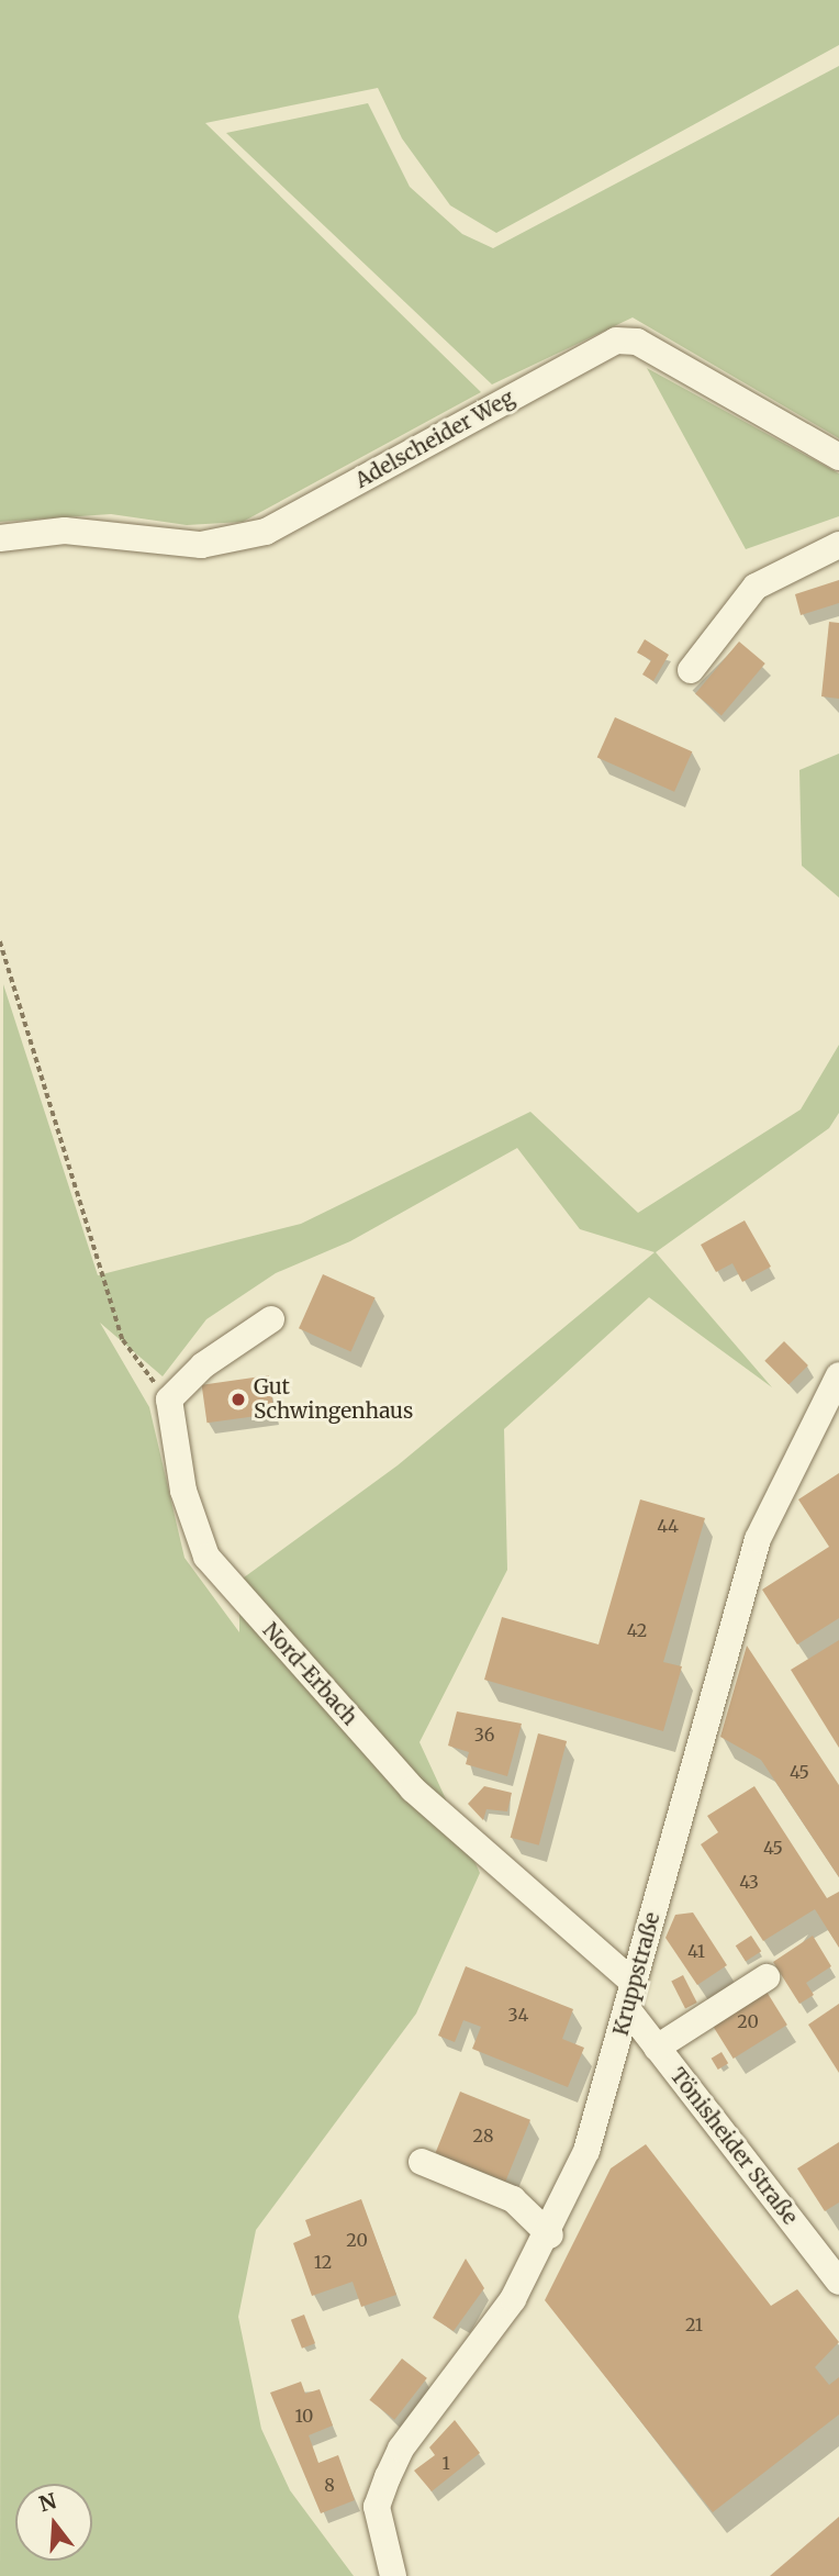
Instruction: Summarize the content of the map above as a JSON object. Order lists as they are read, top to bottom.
{
  "streets": {
    "street": [
      "Adelscheider Weg",
      "Nord-Erbach",
      "Kruppstraße",
      "Tönisheider Straße"
    ]
  },
  "crossings": [
    ["Nord-Erbach", "Kruppstraße"],
    ["Kruppstraße", "Tönisheider Straße"]
  ],
  "places": ["Gut Schwingenhaus"],
  "house_numbers": [
    "44",
    "42",
    "36",
    "45",
    "45",
    "43",
    "41",
    "34",
    "20",
    "28",
    "20",
    "12",
    "21",
    "10",
    "1",
    "8"
  ],
  "north": "top"
}
